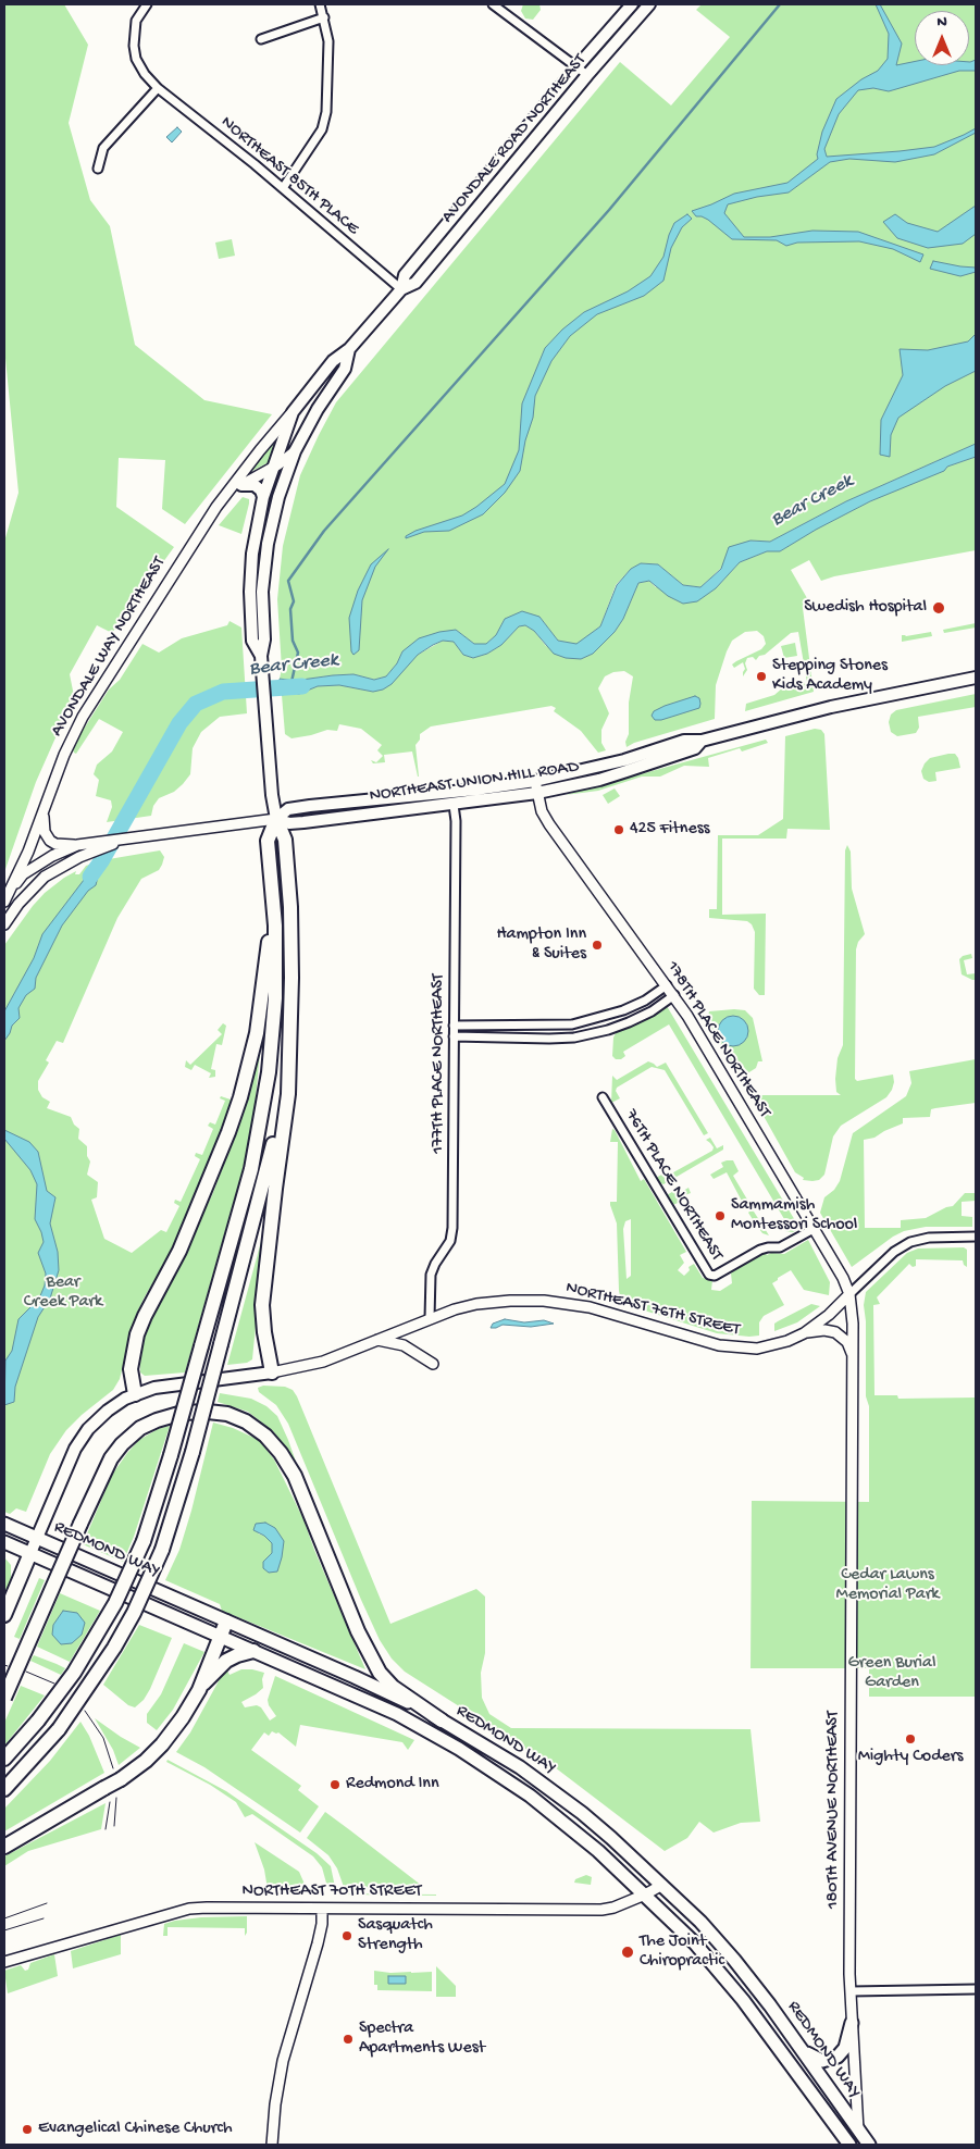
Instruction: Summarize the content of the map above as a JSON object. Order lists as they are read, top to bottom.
{
  "streets": {
    "main road": [
      "AVONDALE ROAD NORTHEAST",
      "NORTHEAST UNION HILL ROAD",
      "NORTHEAST 76TH STREET",
      "REDMOND WAY"
    ],
    "street": [
      "NORTHEAST 85TH PLACE",
      "AVONDALE WAY NORTHEAST",
      "178TH PLACE NORTHEAST",
      "177TH PLACE NORTHEAST",
      "76TH PLACE NORTHEAST",
      "180TH AVENUE NORTHEAST",
      "NORTHEAST 70TH STREET"
    ]
  },
  "crossings": [
    ["AVONDALE ROAD NORTHEAST", "NORTHEAST 85TH PLACE"],
    ["AVONDALE ROAD NORTHEAST", "AVONDALE WAY NORTHEAST"],
    ["AVONDALE WAY NORTHEAST", "NORTHEAST UNION HILL ROAD"],
    ["NORTHEAST UNION HILL ROAD", "178TH PLACE NORTHEAST"],
    ["NORTHEAST UNION HILL ROAD", "177TH PLACE NORTHEAST"],
    ["178TH PLACE NORTHEAST", "76TH PLACE NORTHEAST"],
    ["178TH PLACE NORTHEAST", "NORTHEAST 76TH STREET"],
    ["178TH PLACE NORTHEAST", "180TH AVENUE NORTHEAST"],
    ["177TH PLACE NORTHEAST", "NORTHEAST 76TH STREET"],
    ["NORTHEAST 76TH STREET", "REDMOND WAY"],
    ["NORTHEAST 76TH STREET", "180TH AVENUE NORTHEAST"],
    ["REDMOND WAY", "180TH AVENUE NORTHEAST"],
    ["REDMOND WAY", "NORTHEAST 70TH STREET"]
  ],
  "water": ["Bear Creek"],
  "parks": ["Bear Creek Park", "Cedar Lawns Memorial Park", "Green Burial Garden"],
  "places": [
    "Swedish Hospital",
    "Stepping Stones Kids Academy",
    "425 Fitness",
    "Hampton Inn & Suites",
    "Sammamish Montessori School",
    "Mighty Coders",
    "Redmond Inn",
    "Sasquatch Strength",
    "The Joint Chiropractic",
    "Spectra Apartments West",
    "Evangelical Chinese Church"
  ],
  "north": "top"
}
